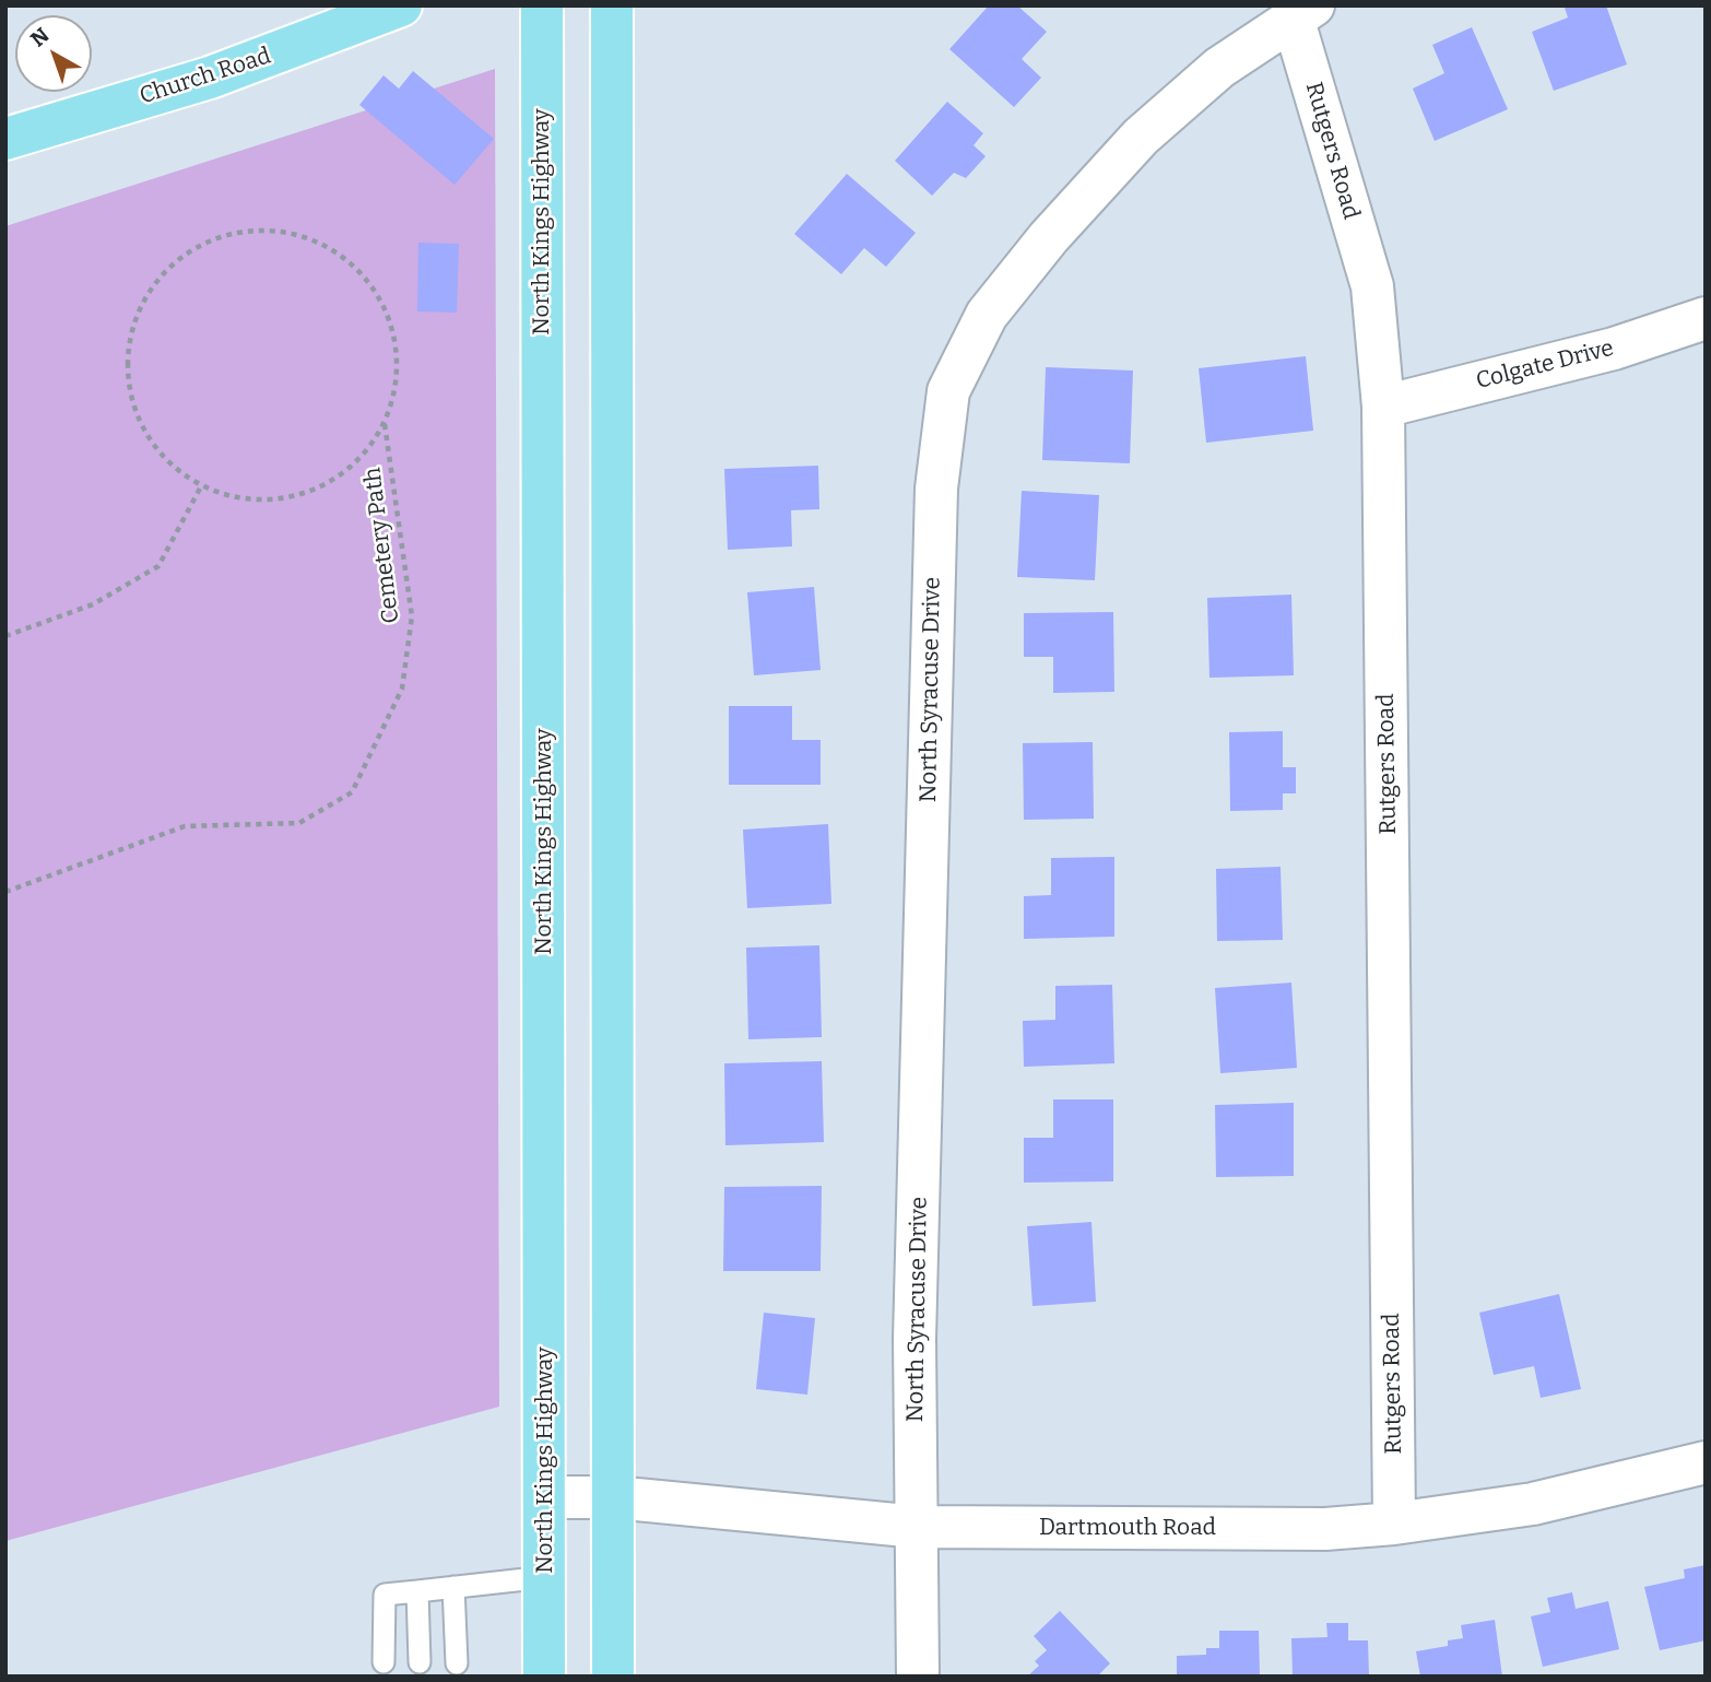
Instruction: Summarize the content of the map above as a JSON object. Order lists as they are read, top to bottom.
{
  "streets": {
    "main road": ["Church Road", "North Kings Highway"],
    "street": [
      "Rutgers Road",
      "Colgate Drive",
      "North Syracuse Drive",
      "Dartmouth Road"
    ],
    "path": ["Cemetery Path"]
  },
  "crossings": [
    ["Rutgers Road", "Colgate Drive"],
    ["Rutgers Road", "North Syracuse Drive"],
    ["Rutgers Road", "Dartmouth Road"],
    ["North Kings Highway", "Dartmouth Road"],
    ["North Syracuse Drive", "Dartmouth Road"]
  ],
  "north": "top left"
}
